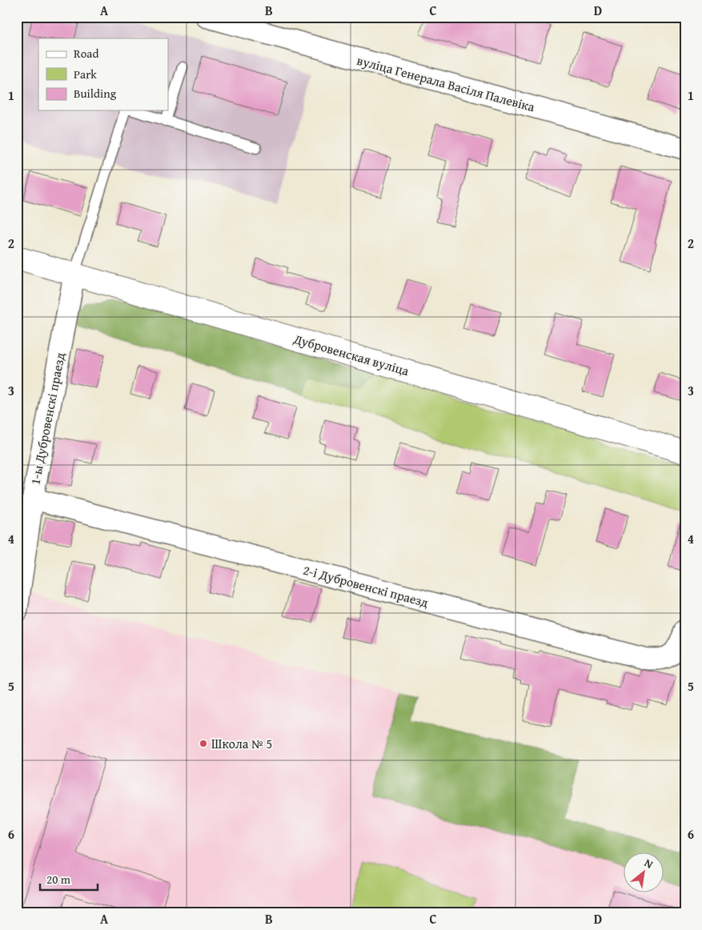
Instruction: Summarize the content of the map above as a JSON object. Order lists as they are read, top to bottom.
{
  "streets": {
    "main road": ["Дубровенская вуліца"],
    "street": ["вуліца Генерала Васіля Палевіка", "1-ы Дубровенскі праезд", "2-і Дубровенскі праезд"]
  },
  "crossings": [
    ["Дубровенская вуліца", "1-ы Дубровенскі праезд"],
    ["1-ы Дубровенскі праезд", "2-і Дубровенскі праезд"]
  ],
  "places": ["Школа № 5"],
  "legend": ["Road", "Park", "Building"],
  "scale_bar": "20 m",
  "north": "top right",
  "grid": {
    "columns": [
      "A",
      "B",
      "C",
      "D"
    ],
    "rows": [
      "1",
      "2",
      "3",
      "4",
      "5",
      "6"
    ]
  }
}
